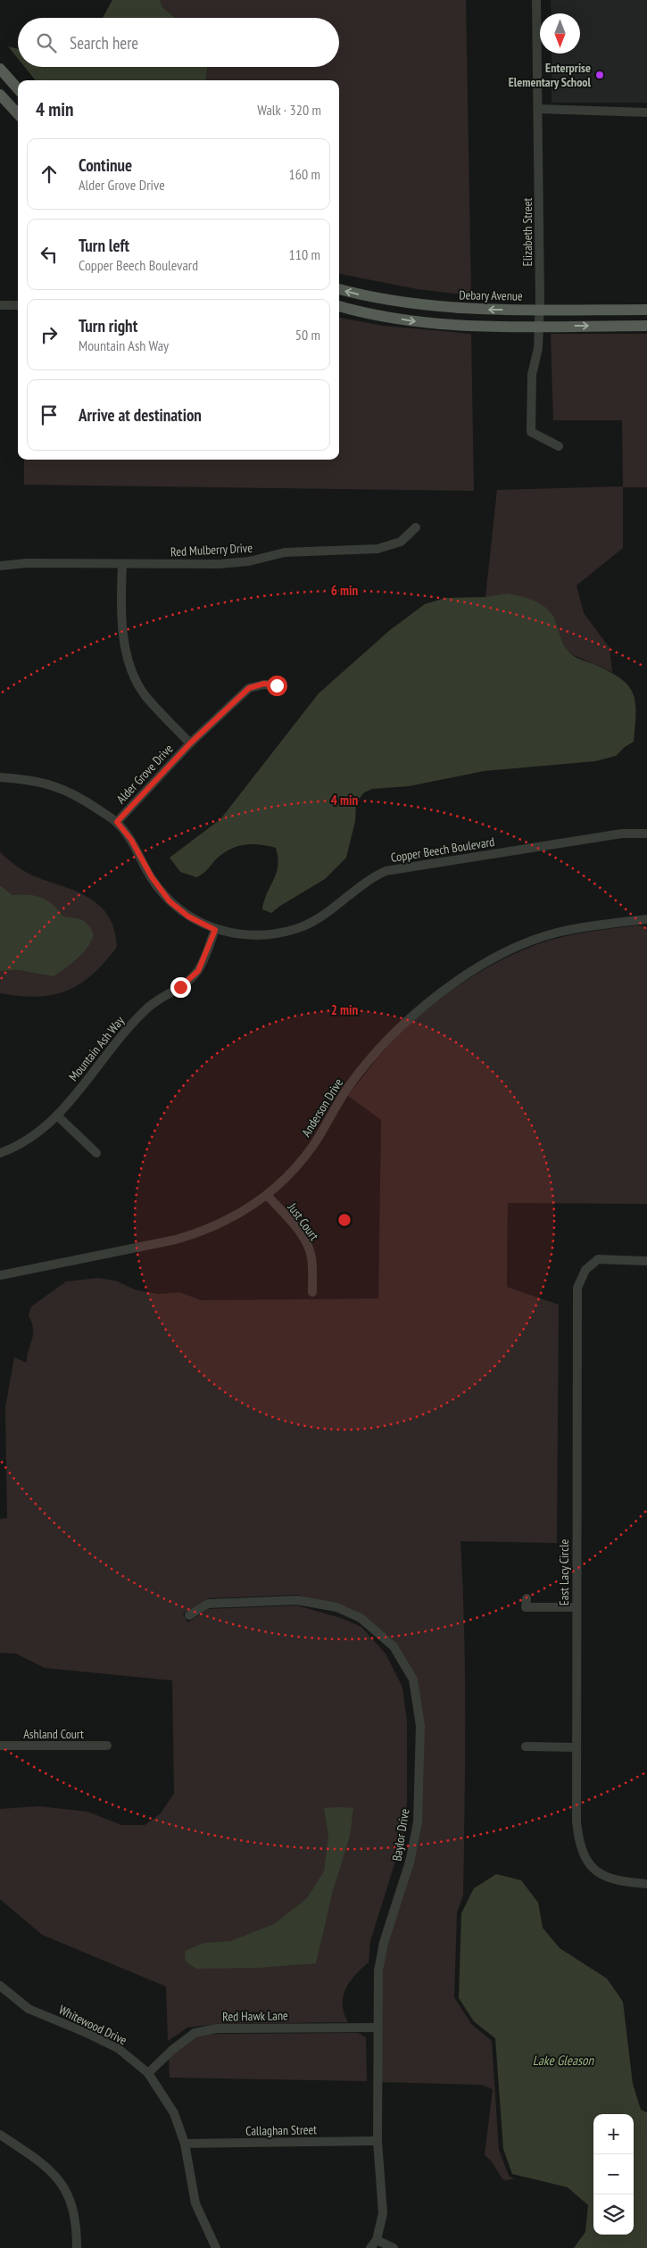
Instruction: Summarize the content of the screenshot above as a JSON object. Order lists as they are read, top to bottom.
{
  "streets": {
    "main road": ["Debary Avenue"],
    "street": [
      "Elizabeth Street",
      "Red Mulberry Drive",
      "Alder Grove Drive",
      "Copper Beech Boulevard",
      "Mountain Ash Way",
      "Anderson Drive",
      "Just Court",
      "East Lacy Circle",
      "Ashland Court",
      "Baylor Drive",
      "Red Hawk Lane",
      "Whitewood Drive",
      "Callaghan Street"
    ]
  },
  "crossings": [
    ["Elizabeth Street", "Debary Avenue"],
    ["Alder Grove Drive", "Copper Beech Boulevard"],
    ["Copper Beech Boulevard", "Mountain Ash Way"],
    ["Anderson Drive", "Just Court"],
    ["Baylor Drive", "Red Hawk Lane"],
    ["Baylor Drive", "Callaghan Street"],
    ["Red Hawk Lane", "Whitewood Drive"],
    ["Whitewood Drive", "Callaghan Street"]
  ],
  "water": ["Lake Gleason"],
  "places": ["Enterprise Elementary School"],
  "north": "bottom",
  "page": {
    "search": "Search here",
    "heading": ["4 min", "Walk · 320 m"],
    "list": [
      ["Continue", "Alder Grove Drive", "160 m"],
      ["Turn left", "Copper Beech Boulevard", "110 m"],
      ["Turn right", "Mountain Ash Way", "50 m"],
      "Arrive at destination"
    ],
    "map_buttons": ["+", "−"]
  },
  "rings": ["6 min", "4 min", "2 min"]
}
